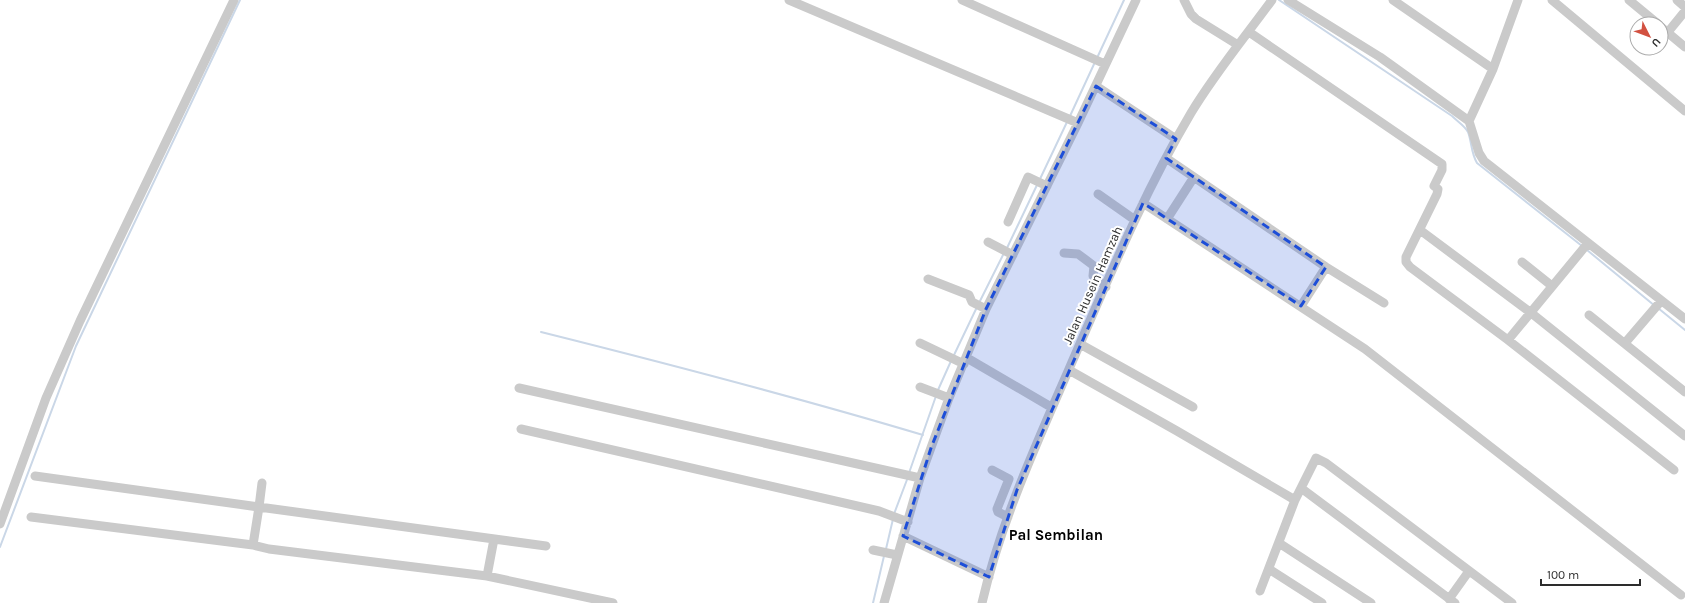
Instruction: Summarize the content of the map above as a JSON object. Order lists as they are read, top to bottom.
{
  "streets": {
    "street": ["Jalan Husein Hamzah"]
  },
  "districts": ["Pal Sembilan"],
  "scale_bar": "100 m",
  "north": "bottom right"
}
